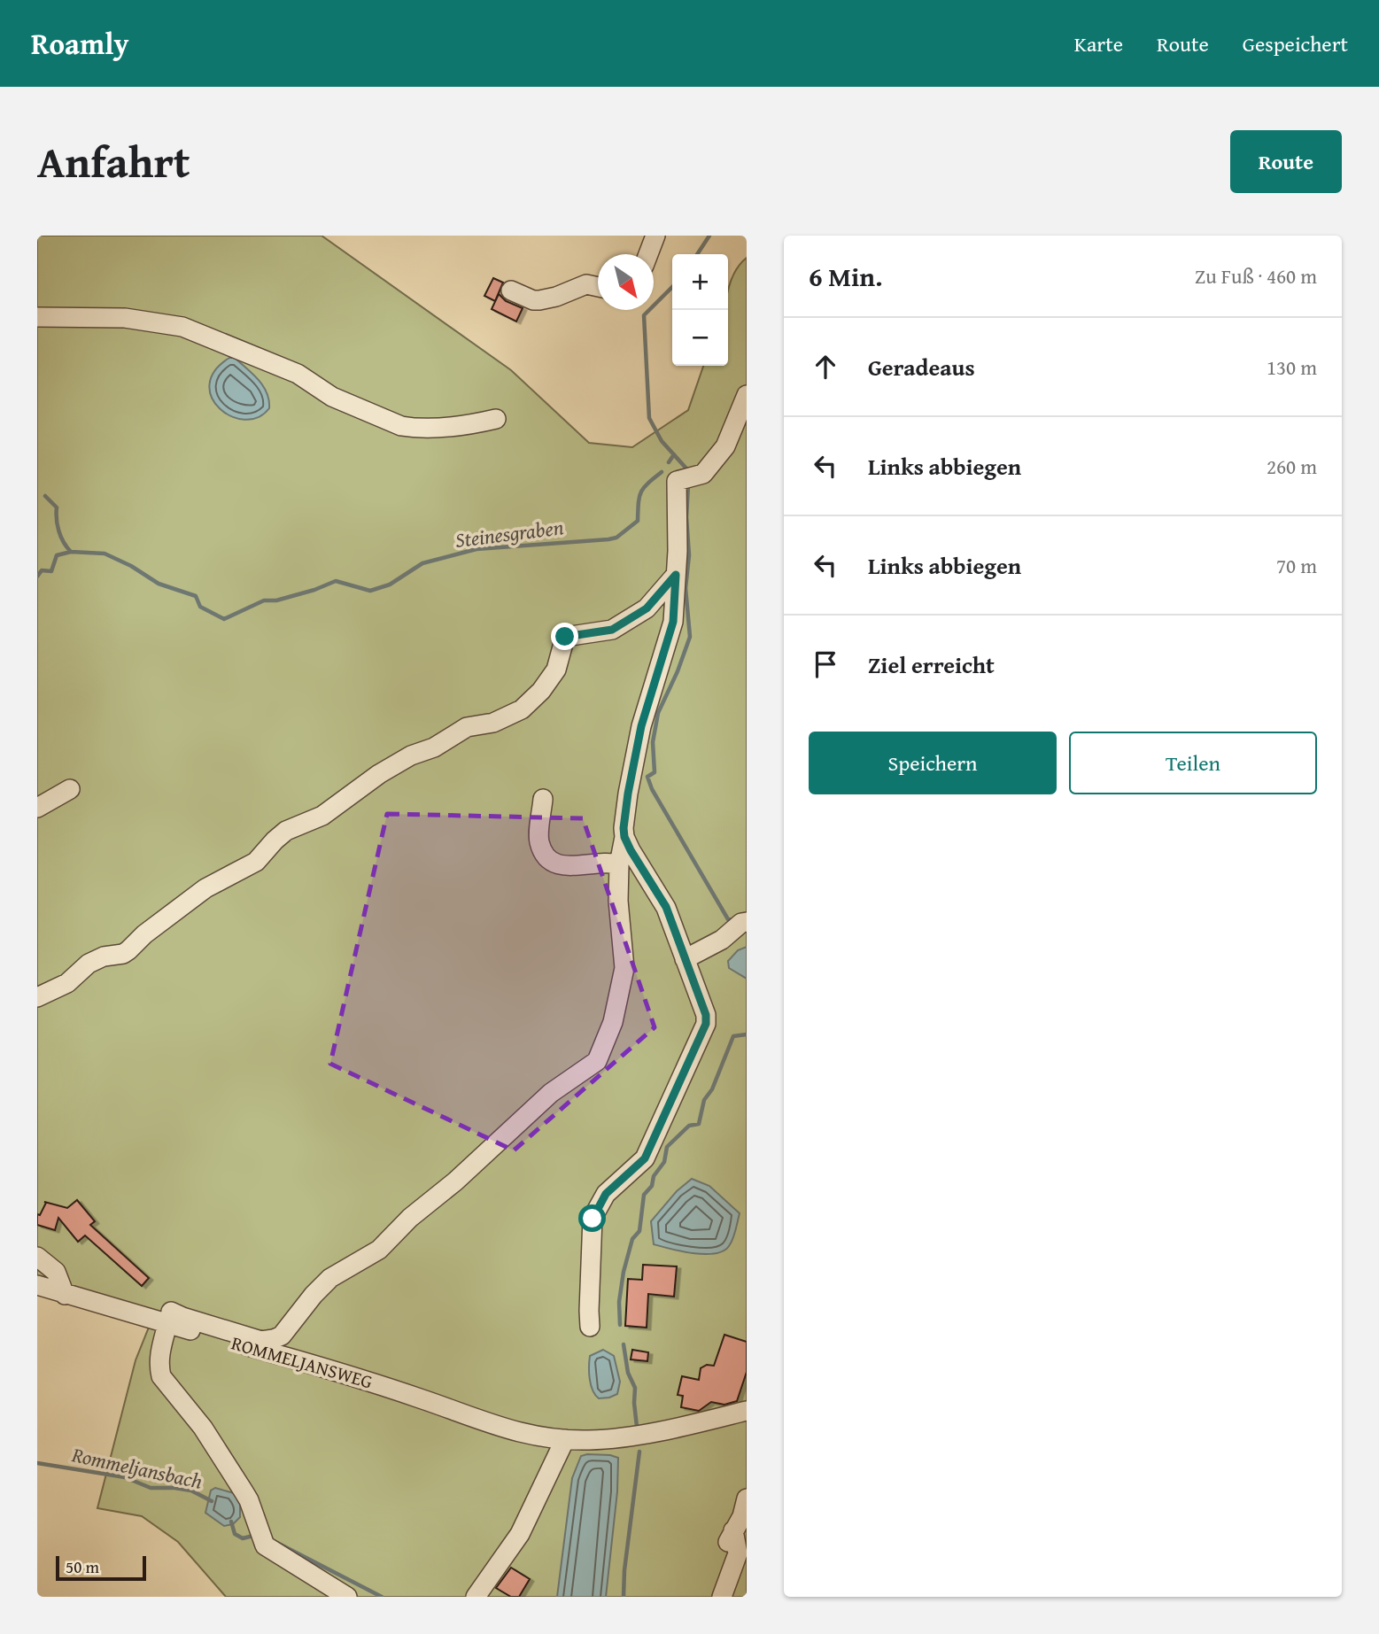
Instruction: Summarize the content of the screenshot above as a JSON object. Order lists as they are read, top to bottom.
{
  "streets": {
    "street": ["ROMMELJANSWEG"]
  },
  "water": ["Steinesgraben", "Rommeljansbach"],
  "scale_bar": "50 m",
  "north": "bottom right",
  "page": {
    "header": "Roamly",
    "nav": ["Karte", "Route", "Gespeichert"],
    "title": "Anfahrt",
    "buttons": [
      "Route",
      ["Speichern", "Teilen"]
    ],
    "heading": ["6 Min.", "Zu Fuß · 460 m"],
    "map_buttons": ["+", "−"],
    "list": [
      ["Geradeaus", "130 m"],
      ["Links abbiegen", "260 m"],
      ["Links abbiegen", "70 m"],
      "Ziel erreicht"
    ],
    "scale": "50 m"
  }
}
